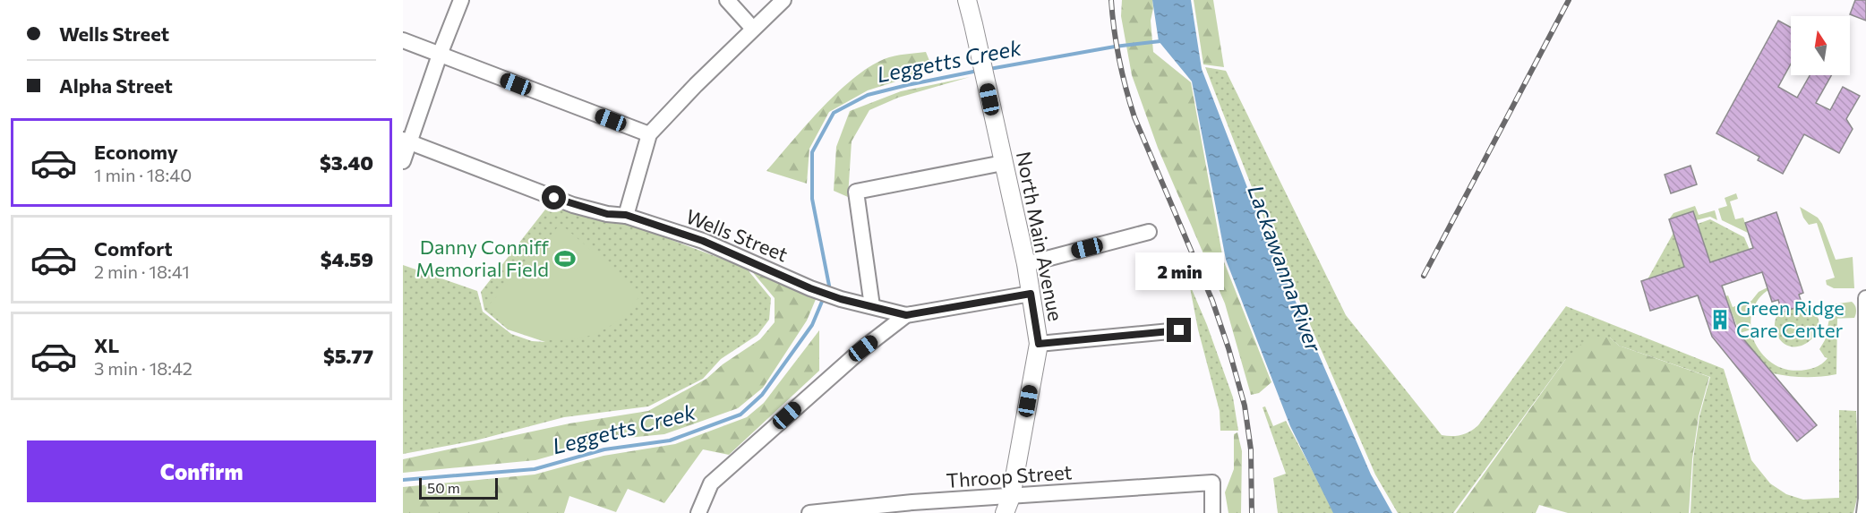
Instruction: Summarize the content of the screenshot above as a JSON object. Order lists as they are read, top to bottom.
{
  "streets": {
    "main road": ["North Main Avenue"],
    "street": ["Wells Street", "Throop Street"]
  },
  "crossings": [
    ["Wells Street", "North Main Avenue"],
    ["North Main Avenue", "Throop Street"]
  ],
  "water": ["Leggetts Creek", "Lackawanna River"],
  "places": {
    "sports": ["Danny Conniff Memorial Field"],
    "building": ["Green Ridge Care Center"]
  },
  "scale_bar": "50 m",
  "north": "top",
  "page": {
    "banner": ["Wells Street", "Alpha Street"],
    "list": [
      {
        "name": "Economy",
        "note": "1 min · 18:40",
        "value": "$3.40"
      },
      {
        "name": "Comfort",
        "note": "2 min · 18:41",
        "value": "$4.59"
      },
      {
        "name": "XL",
        "note": "3 min · 18:42",
        "value": "$5.77"
      }
    ],
    "bubble": "2 min",
    "buttons": "Confirm",
    "scale": "50 m"
  }
}
